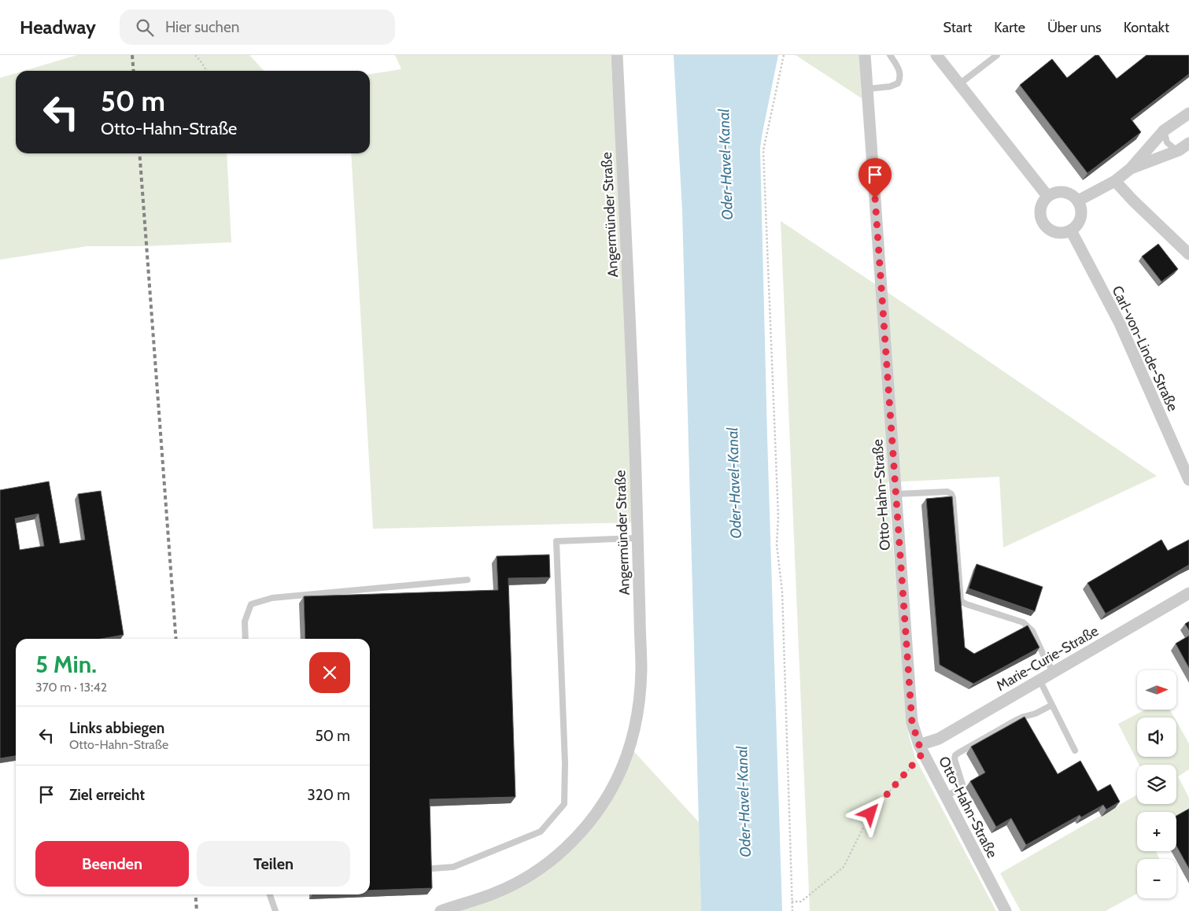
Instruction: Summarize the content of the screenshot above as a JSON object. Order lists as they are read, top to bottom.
{
  "streets": {
    "street": [
      "Angermünder Straße",
      "Carl-von-Linde-Straße",
      "Otto-Hahn-Straße",
      "Marie-Curie-Straße"
    ]
  },
  "crossings": [
    ["Otto-Hahn-Straße", "Marie-Curie-Straße"]
  ],
  "water": ["Oder-Havel-Kanal"],
  "north": "right",
  "page": {
    "header": "Headway",
    "search": "Hier suchen",
    "nav": [
      "Start",
      "Karte",
      "Über uns",
      "Kontakt"
    ],
    "turn": ["50 m", "Otto-Hahn-Straße"],
    "heading": ["5 Min.", "370 m · 13:42"],
    "map_buttons": ["+", "−"],
    "list": [
      {
        "name": "Links abbiegen",
        "note": "Otto-Hahn-Straße",
        "value": "50 m"
      },
      {
        "name": "Ziel erreicht",
        "value": "320 m"
      }
    ],
    "buttons": ["Beenden", "Teilen"]
  }
}
